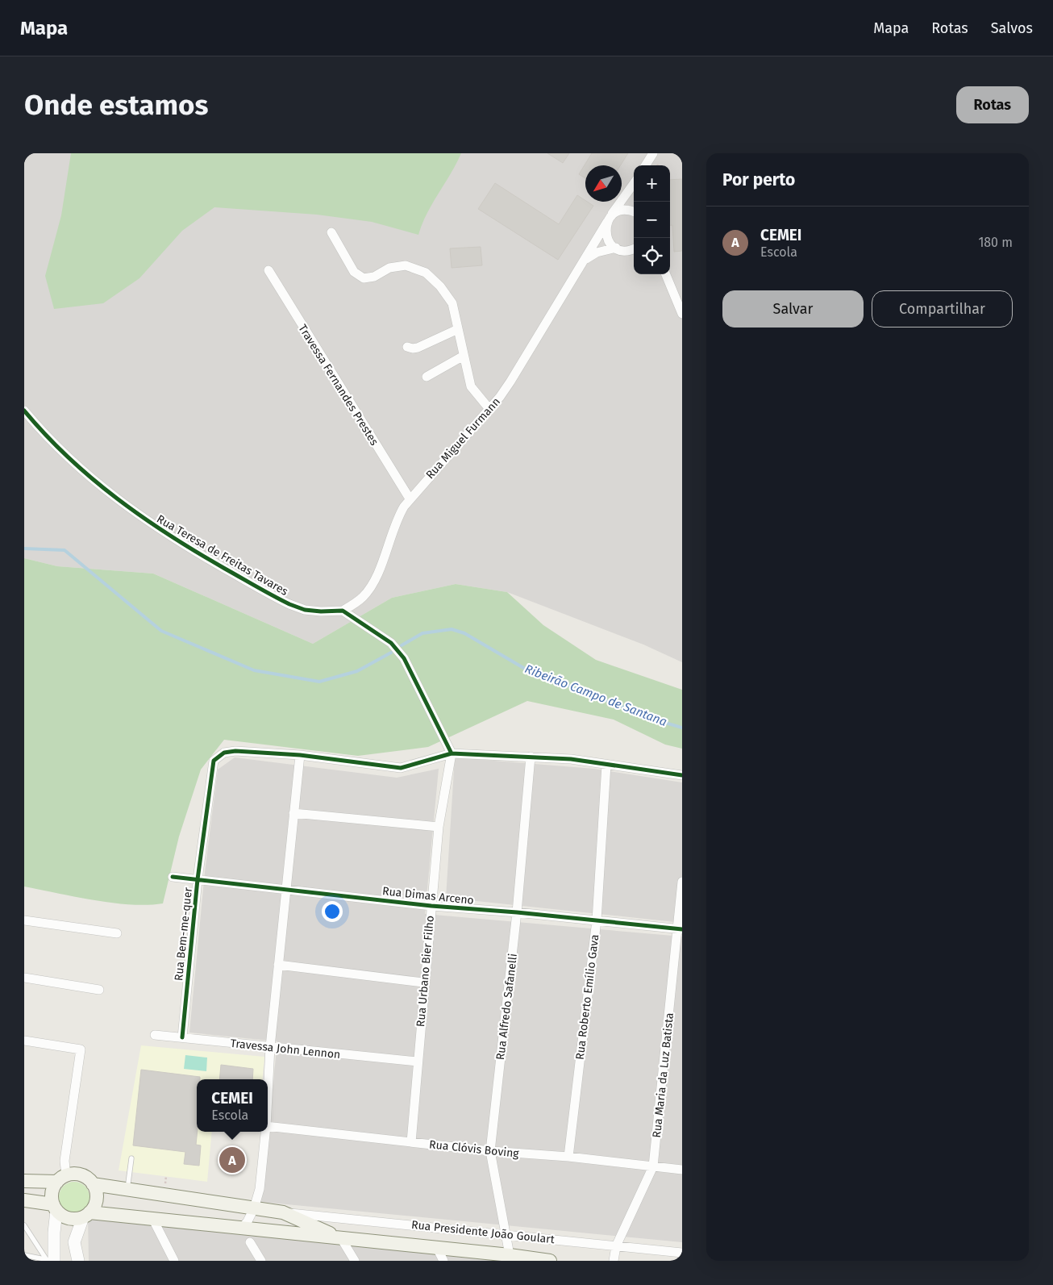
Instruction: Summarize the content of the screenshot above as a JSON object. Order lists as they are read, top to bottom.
{
  "streets": {
    "main road": ["Rua Presidente João Goulart"],
    "street": [
      "Travessa Fernandes Prestes",
      "Rua Miguel Furmann",
      "Rua Teresa de Freitas Tavares",
      "Rua Dimas Arceno",
      "Rua Bem-me-quer",
      "Rua Urbano Bier Filho",
      "Rua Roberto Emílio Gava",
      "Rua Alfredo Safanelli",
      "Travessa John Lennon",
      "Rua Maria da Luz Batista",
      "Rua Clóvis Boving"
    ]
  },
  "crossings": [
    ["Travessa Fernandes Prestes", "Rua Miguel Furmann"],
    ["Rua Miguel Furmann", "Rua Teresa de Freitas Tavares"],
    ["Rua Dimas Arceno", "Rua Bem-me-quer"],
    ["Rua Dimas Arceno", "Rua Urbano Bier Filho"],
    ["Rua Dimas Arceno", "Rua Roberto Emílio Gava"],
    ["Rua Dimas Arceno", "Rua Alfredo Safanelli"],
    ["Rua Dimas Arceno", "Rua Maria da Luz Batista"],
    ["Rua Bem-me-quer", "Travessa John Lennon"],
    ["Rua Urbano Bier Filho", "Travessa John Lennon"],
    ["Rua Urbano Bier Filho", "Rua Clóvis Boving"],
    ["Rua Roberto Emílio Gava", "Rua Clóvis Boving"],
    ["Rua Alfredo Safanelli", "Rua Clóvis Boving"],
    ["Rua Alfredo Safanelli", "Rua Presidente João Goulart"],
    ["Rua Maria da Luz Batista", "Rua Clóvis Boving"],
    ["Rua Maria da Luz Batista", "Rua Presidente João Goulart"]
  ],
  "water": ["Ribeirão Campo de Santana"],
  "north": "bottom left",
  "page": {
    "header": "Mapa",
    "nav": ["Mapa", "Rotas", "Salvos"],
    "buttons": [
      "Rotas",
      ["Salvar", "Compartilhar"]
    ],
    "title": "Onde estamos",
    "heading": "Por perto",
    "map_buttons": ["+", "−"],
    "list": [
      {
        "mark": "A",
        "name": "CEMEI",
        "note": "Escola",
        "value": "180 m"
      }
    ],
    "popup": ["CEMEI", "Escola"],
    "pins": "A"
  }
}
